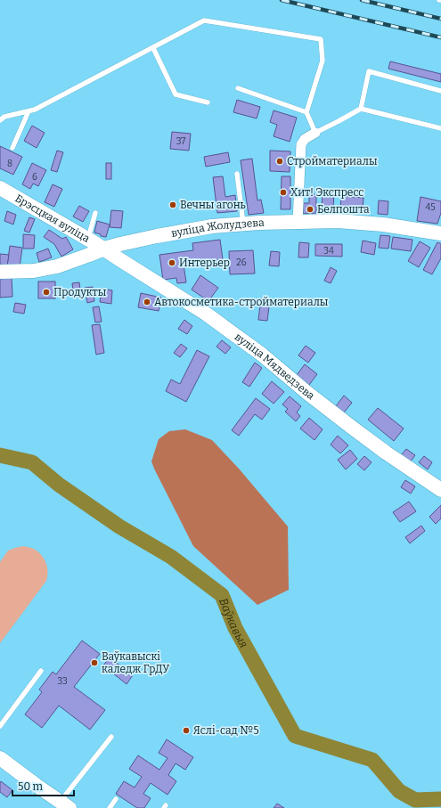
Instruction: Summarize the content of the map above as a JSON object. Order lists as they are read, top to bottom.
{
  "streets": {
    "street": ["Брэсцкая вуліца", "вуліца Жолудзева", "вуліца Мядведзева"]
  },
  "crossings": [
    ["Брэсцкая вуліца", "вуліца Жолудзева"],
    ["Брэсцкая вуліца", "вуліца Мядведзева"],
    ["вуліца Жолудзева", "вуліца Мядведзева"]
  ],
  "water": ["Ваўкавыя"],
  "places": [
    "Стройматериалы",
    "Хит! Экспресс",
    "Вечны агонь",
    "Белпошта",
    "Интерьер",
    "Продукты",
    "Автокосметика-стройматериалы",
    "Ваўкавыскі каледж ГрДУ",
    "Яслі-сад №5"
  ],
  "house_numbers": [
    "37",
    "8",
    "6",
    "45",
    "34",
    "26",
    "33"
  ],
  "scale_bar": "50 m"
}
